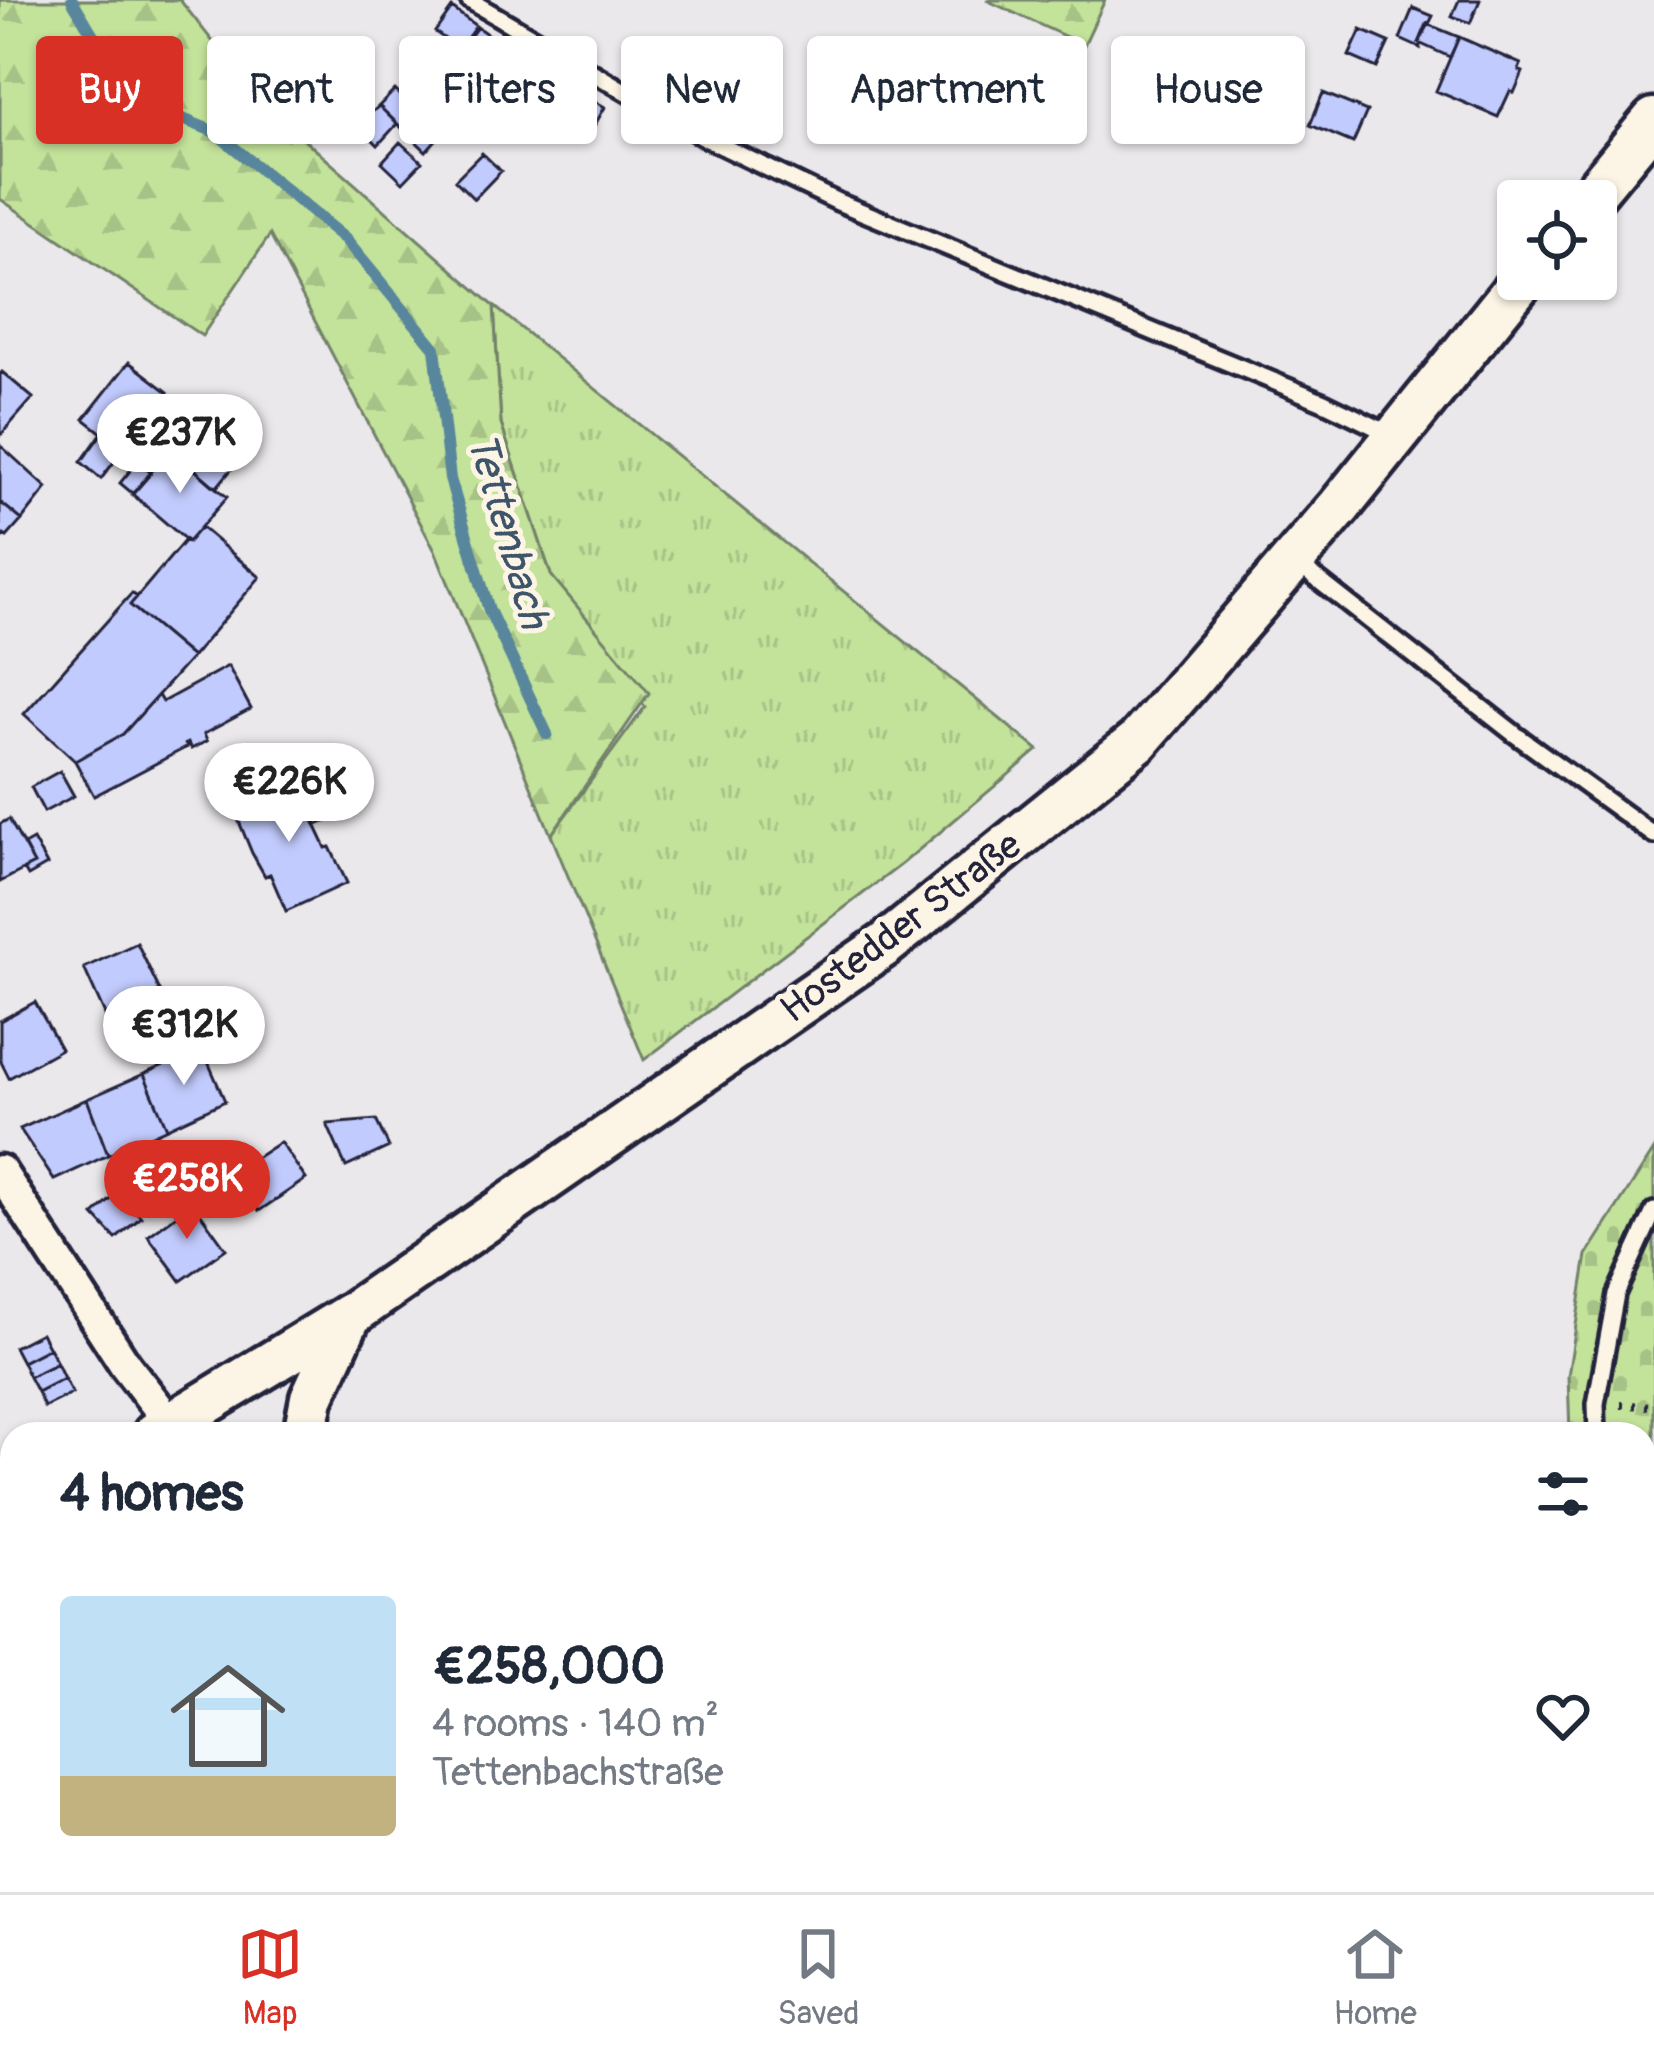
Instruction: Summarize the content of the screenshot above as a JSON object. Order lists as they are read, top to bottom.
{
  "streets": {
    "main road": ["Hostedder Straße"]
  },
  "water": ["Tettenbach"],
  "page": {
    "chip": [
      "Buy",
      "Rent",
      "Filters",
      "New",
      "Apartment",
      "House"
    ],
    "price": [
      "€237K",
      "€226K",
      "€312K",
      "€258K"
    ],
    "heading": "4 homes",
    "list": [
      {
        "name": "€258,000",
        "note": "4 rooms · 140 m² · Tettenbachstraße"
      }
    ],
    "tabs": ["Map", "Saved", "Home"]
  }
}
